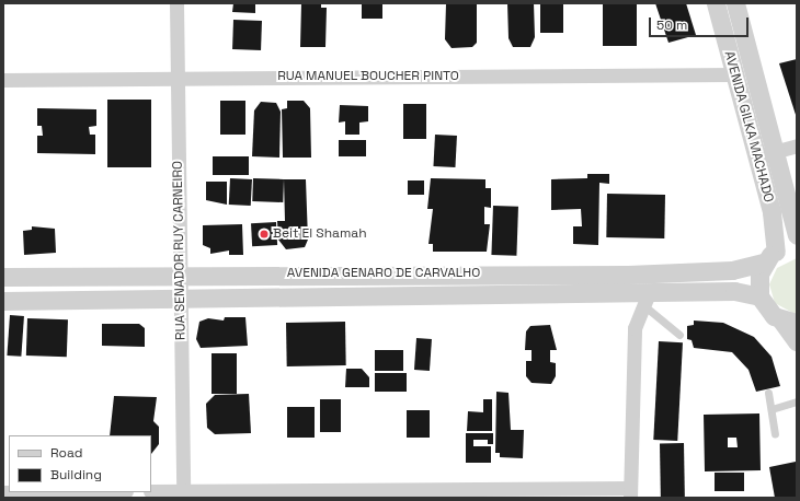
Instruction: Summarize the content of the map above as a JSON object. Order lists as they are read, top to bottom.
{
  "streets": {
    "street": [
      "RUA MANUEL BOUCHER PINTO",
      "AVENIDA GILKA MACHADO",
      "RUA SENADOR RUY CARNEIRO",
      "AVENIDA GENARO DE CARVALHO"
    ]
  },
  "crossings": [
    ["RUA MANUEL BOUCHER PINTO", "AVENIDA GILKA MACHADO"],
    ["RUA MANUEL BOUCHER PINTO", "RUA SENADOR RUY CARNEIRO"],
    ["AVENIDA GILKA MACHADO", "AVENIDA GENARO DE CARVALHO"],
    ["RUA SENADOR RUY CARNEIRO", "AVENIDA GENARO DE CARVALHO"]
  ],
  "places": ["Beit El Shamah"],
  "legend": ["Road", "Building"],
  "scale_bar": "50 m"
}
